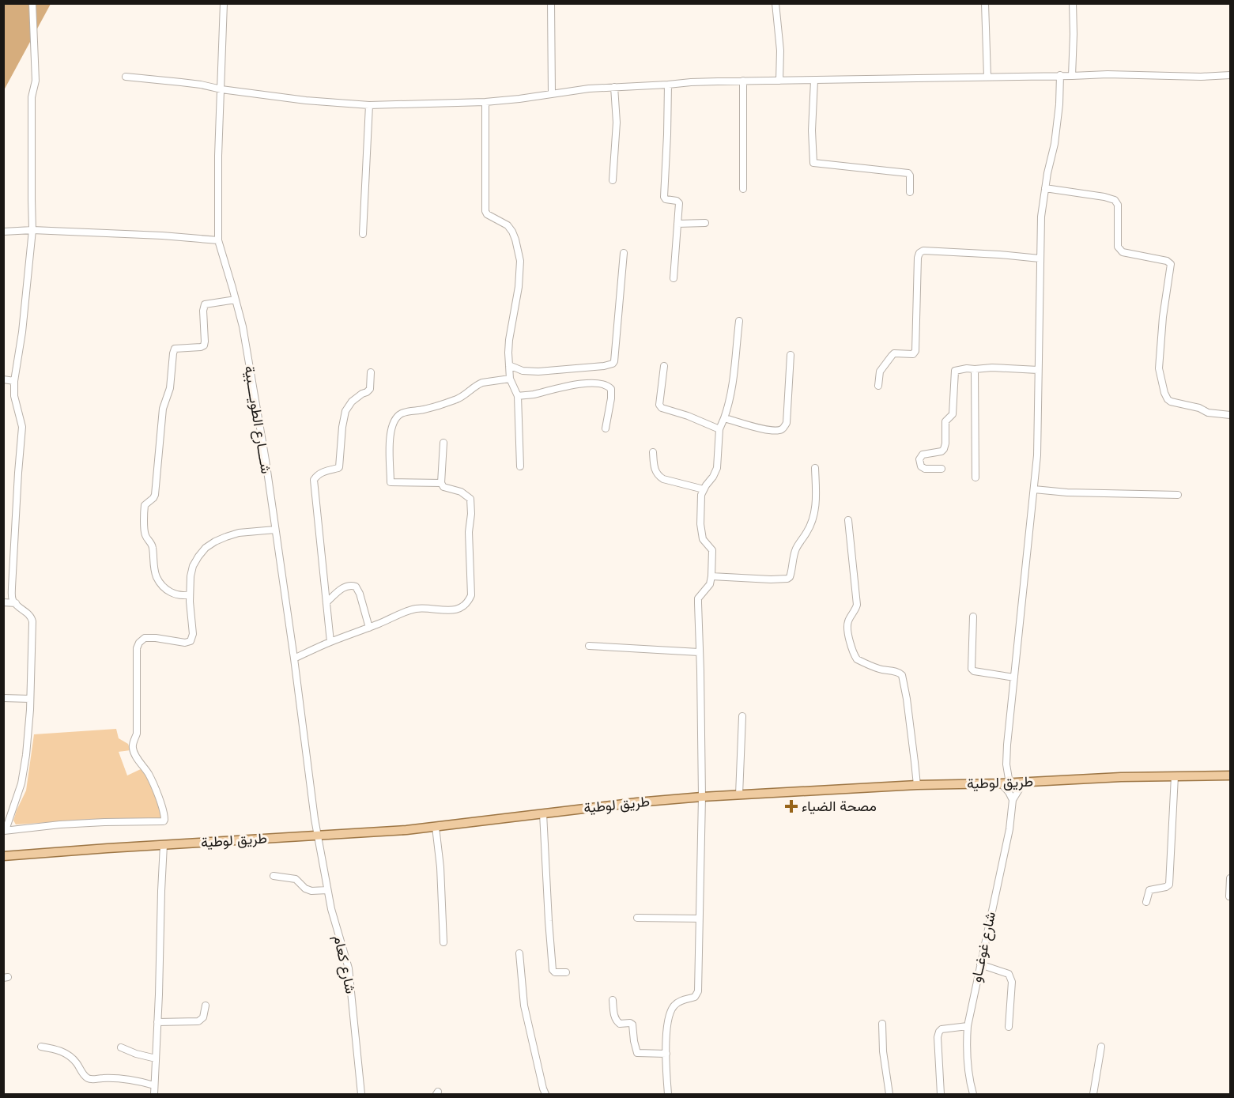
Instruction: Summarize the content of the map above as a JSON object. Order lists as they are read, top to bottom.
{
  "streets": {
    "main road": ["طريق لوطية"],
    "street": ["شــــارع الطويــــبية", "شارع غوغــاو", "شارع كعام"]
  },
  "crossings": [
    ["شــــارع الطويــــبية", "طريق لوطية"],
    ["شــــارع الطويــــبية", "شارع كعام"],
    ["طريق لوطية", "شارع كعام"]
  ],
  "places": {
    "health": ["مصحة الضياء"]
  }
}
